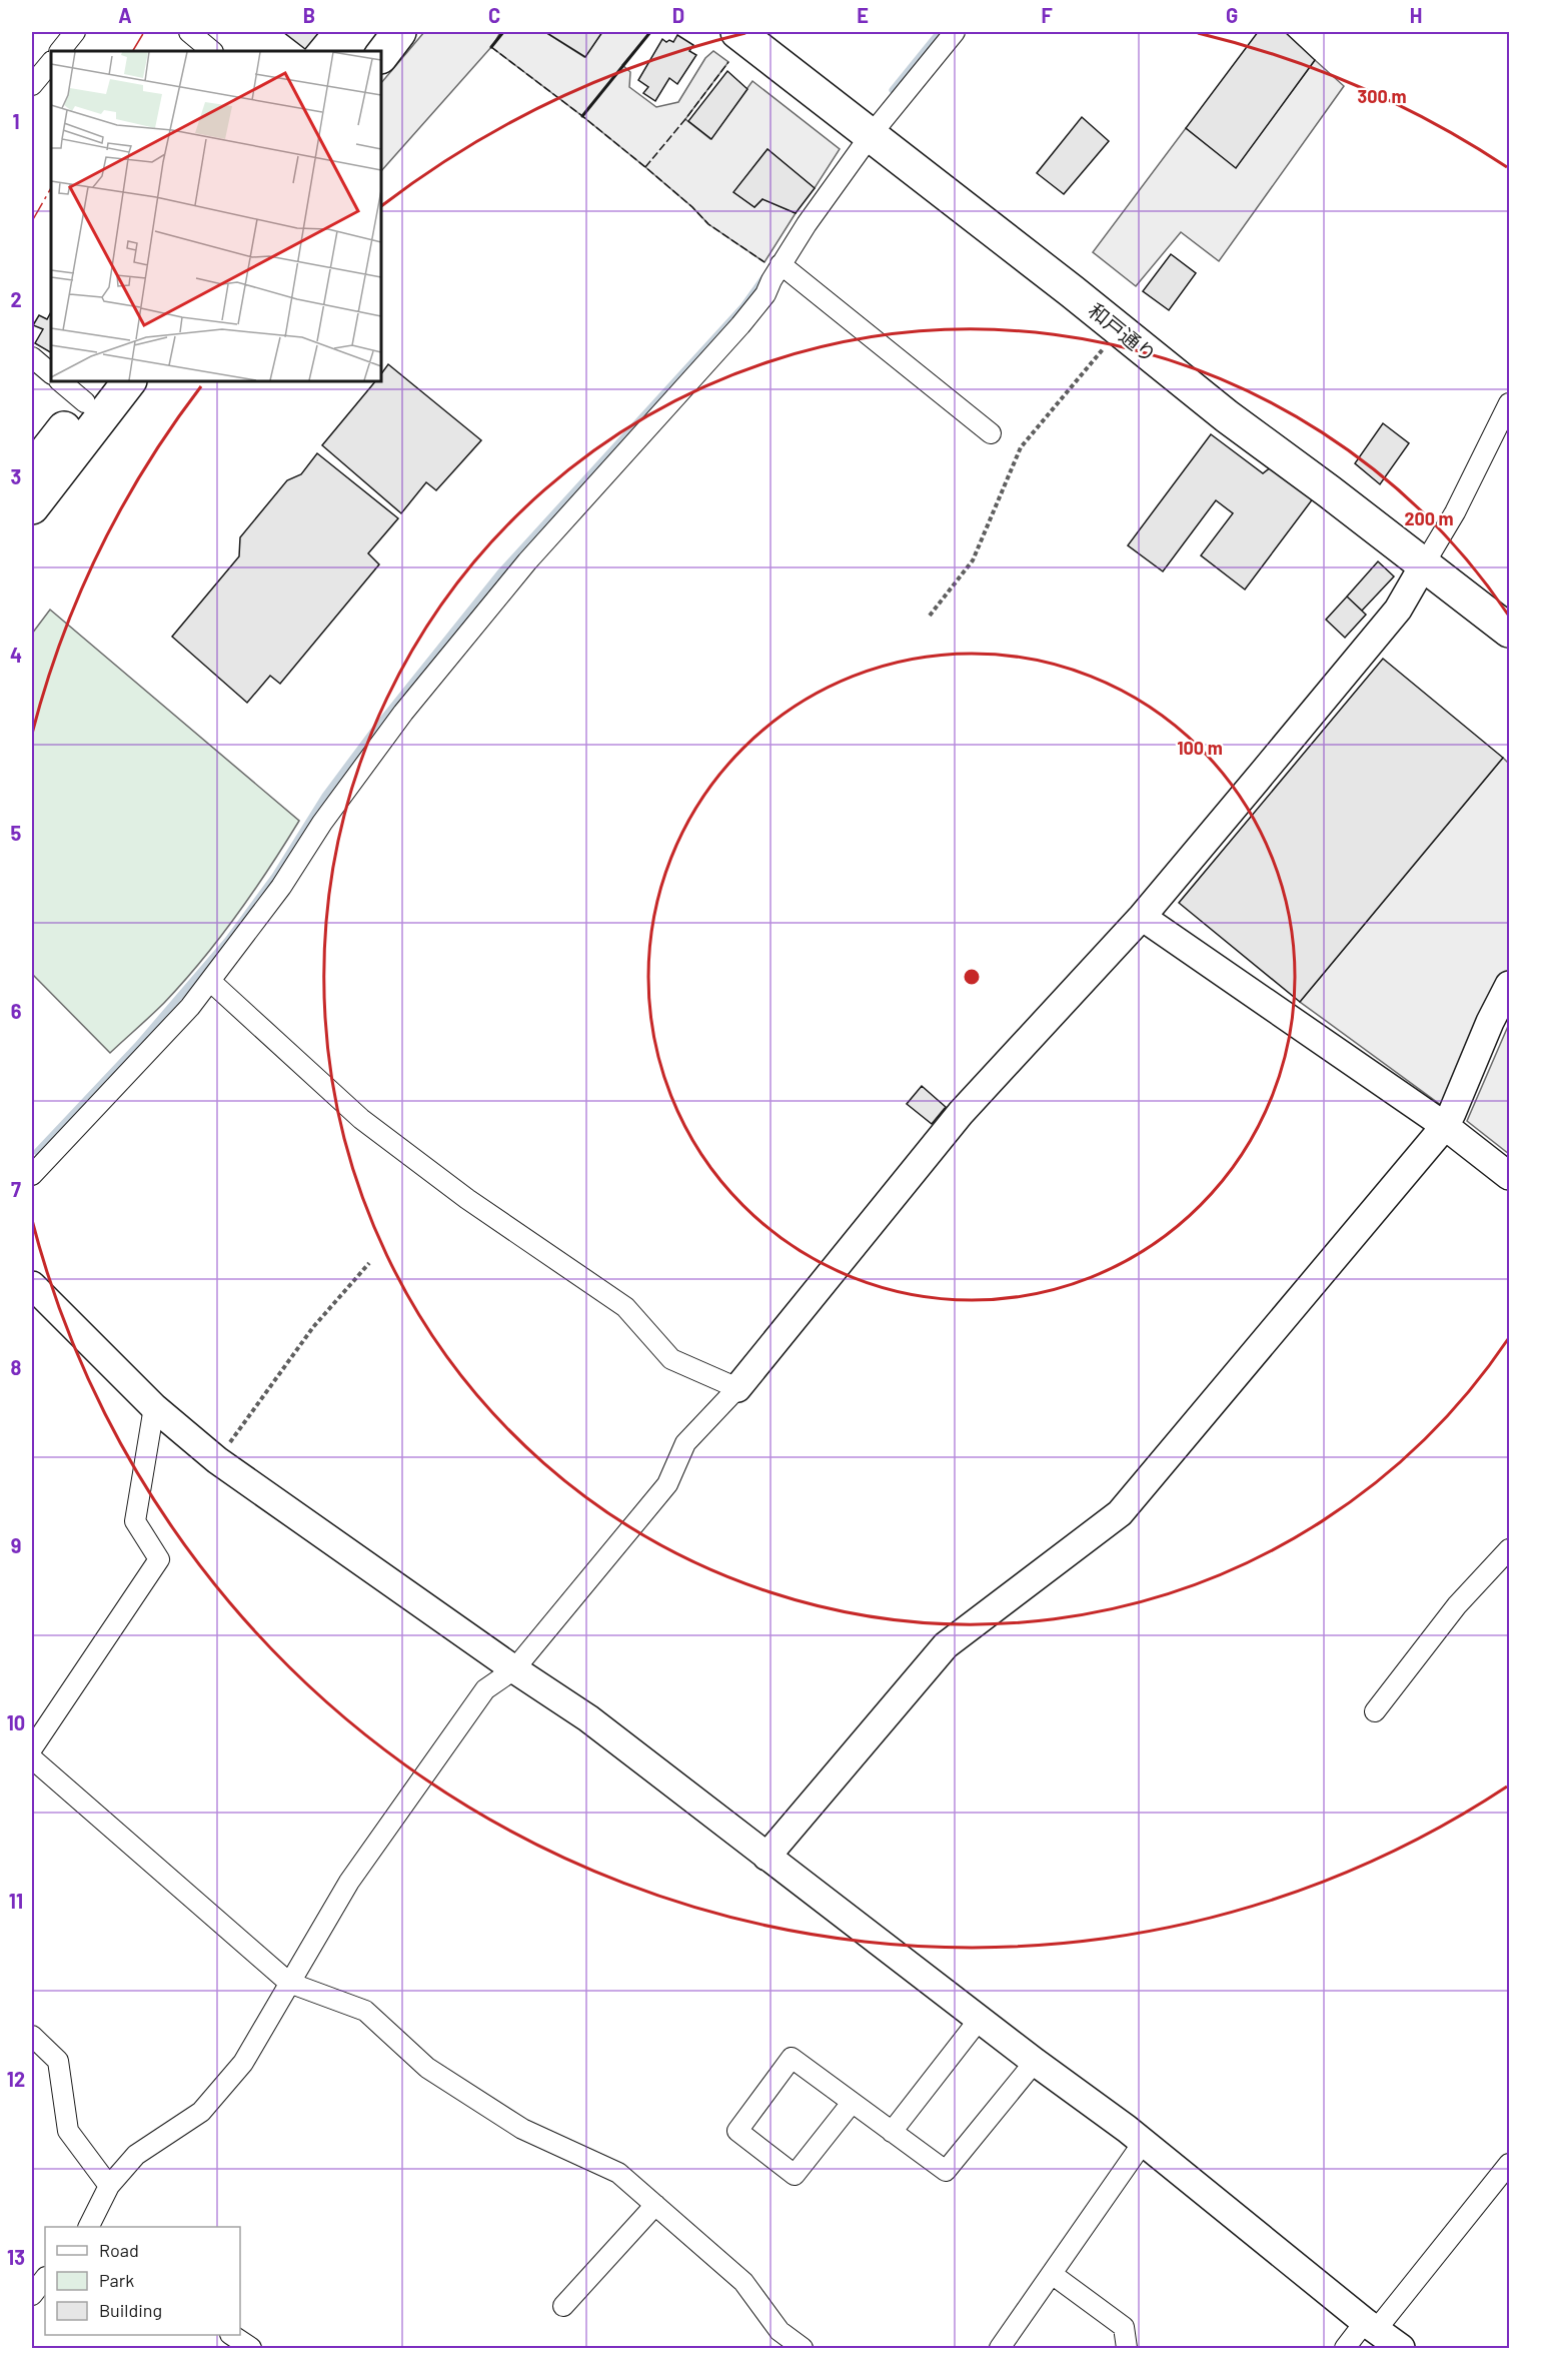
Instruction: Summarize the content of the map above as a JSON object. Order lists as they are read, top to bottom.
{
  "streets": {
    "highway": ["和戸通り"]
  },
  "legend": ["Road", "Park", "Building"],
  "grid": {
    "columns": [
      "A",
      "B",
      "C",
      "D",
      "E",
      "F",
      "G",
      "H"
    ],
    "rows": [
      "1",
      "2",
      "3",
      "4",
      "5",
      "6",
      "7",
      "8",
      "9",
      "10",
      "11",
      "12",
      "13"
    ]
  },
  "rings": ["300 m", "200 m", "100 m"]
}
